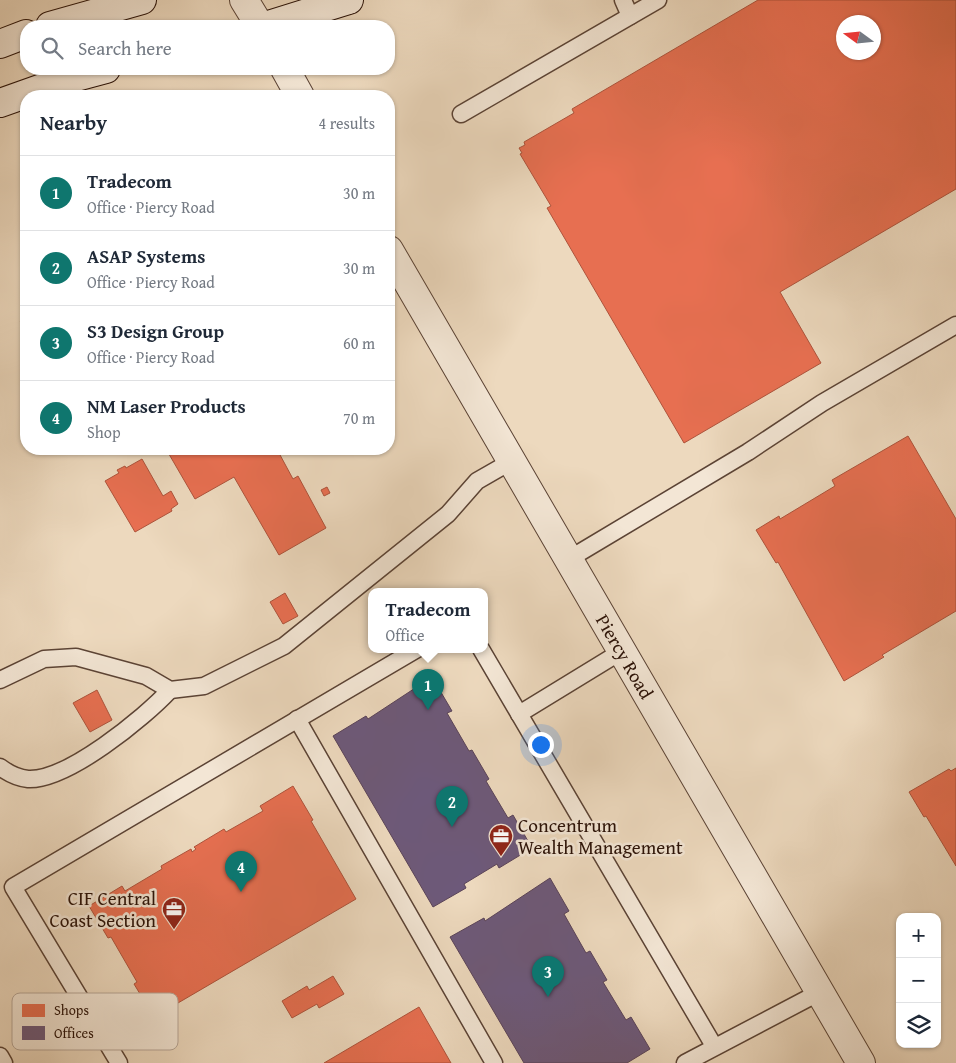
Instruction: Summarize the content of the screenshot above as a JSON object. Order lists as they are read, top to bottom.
{
  "streets": {
    "street": ["Piercy Road"]
  },
  "places": {
    "office": ["Concentrum Wealth Management", "CIF Central Coast Section"]
  },
  "legend": ["Shops", "Offices"],
  "north": "left",
  "page": {
    "search": "Search here",
    "heading": ["Nearby", "4 results"],
    "list": [
      {
        "mark": "1",
        "name": "Tradecom",
        "note": "Office · Piercy Road",
        "value": "30 m"
      },
      {
        "mark": "2",
        "name": "ASAP Systems",
        "note": "Office · Piercy Road",
        "value": "30 m"
      },
      {
        "mark": "3",
        "name": "S3 Design Group",
        "note": "Office · Piercy Road",
        "value": "60 m"
      },
      {
        "mark": "4",
        "name": "NM Laser Products",
        "note": "Shop",
        "value": "70 m"
      }
    ],
    "popup": ["Tradecom", "Office"],
    "pins": [
      "1",
      "2",
      "4",
      "3"
    ],
    "map_buttons": ["+", "−"]
  }
}
